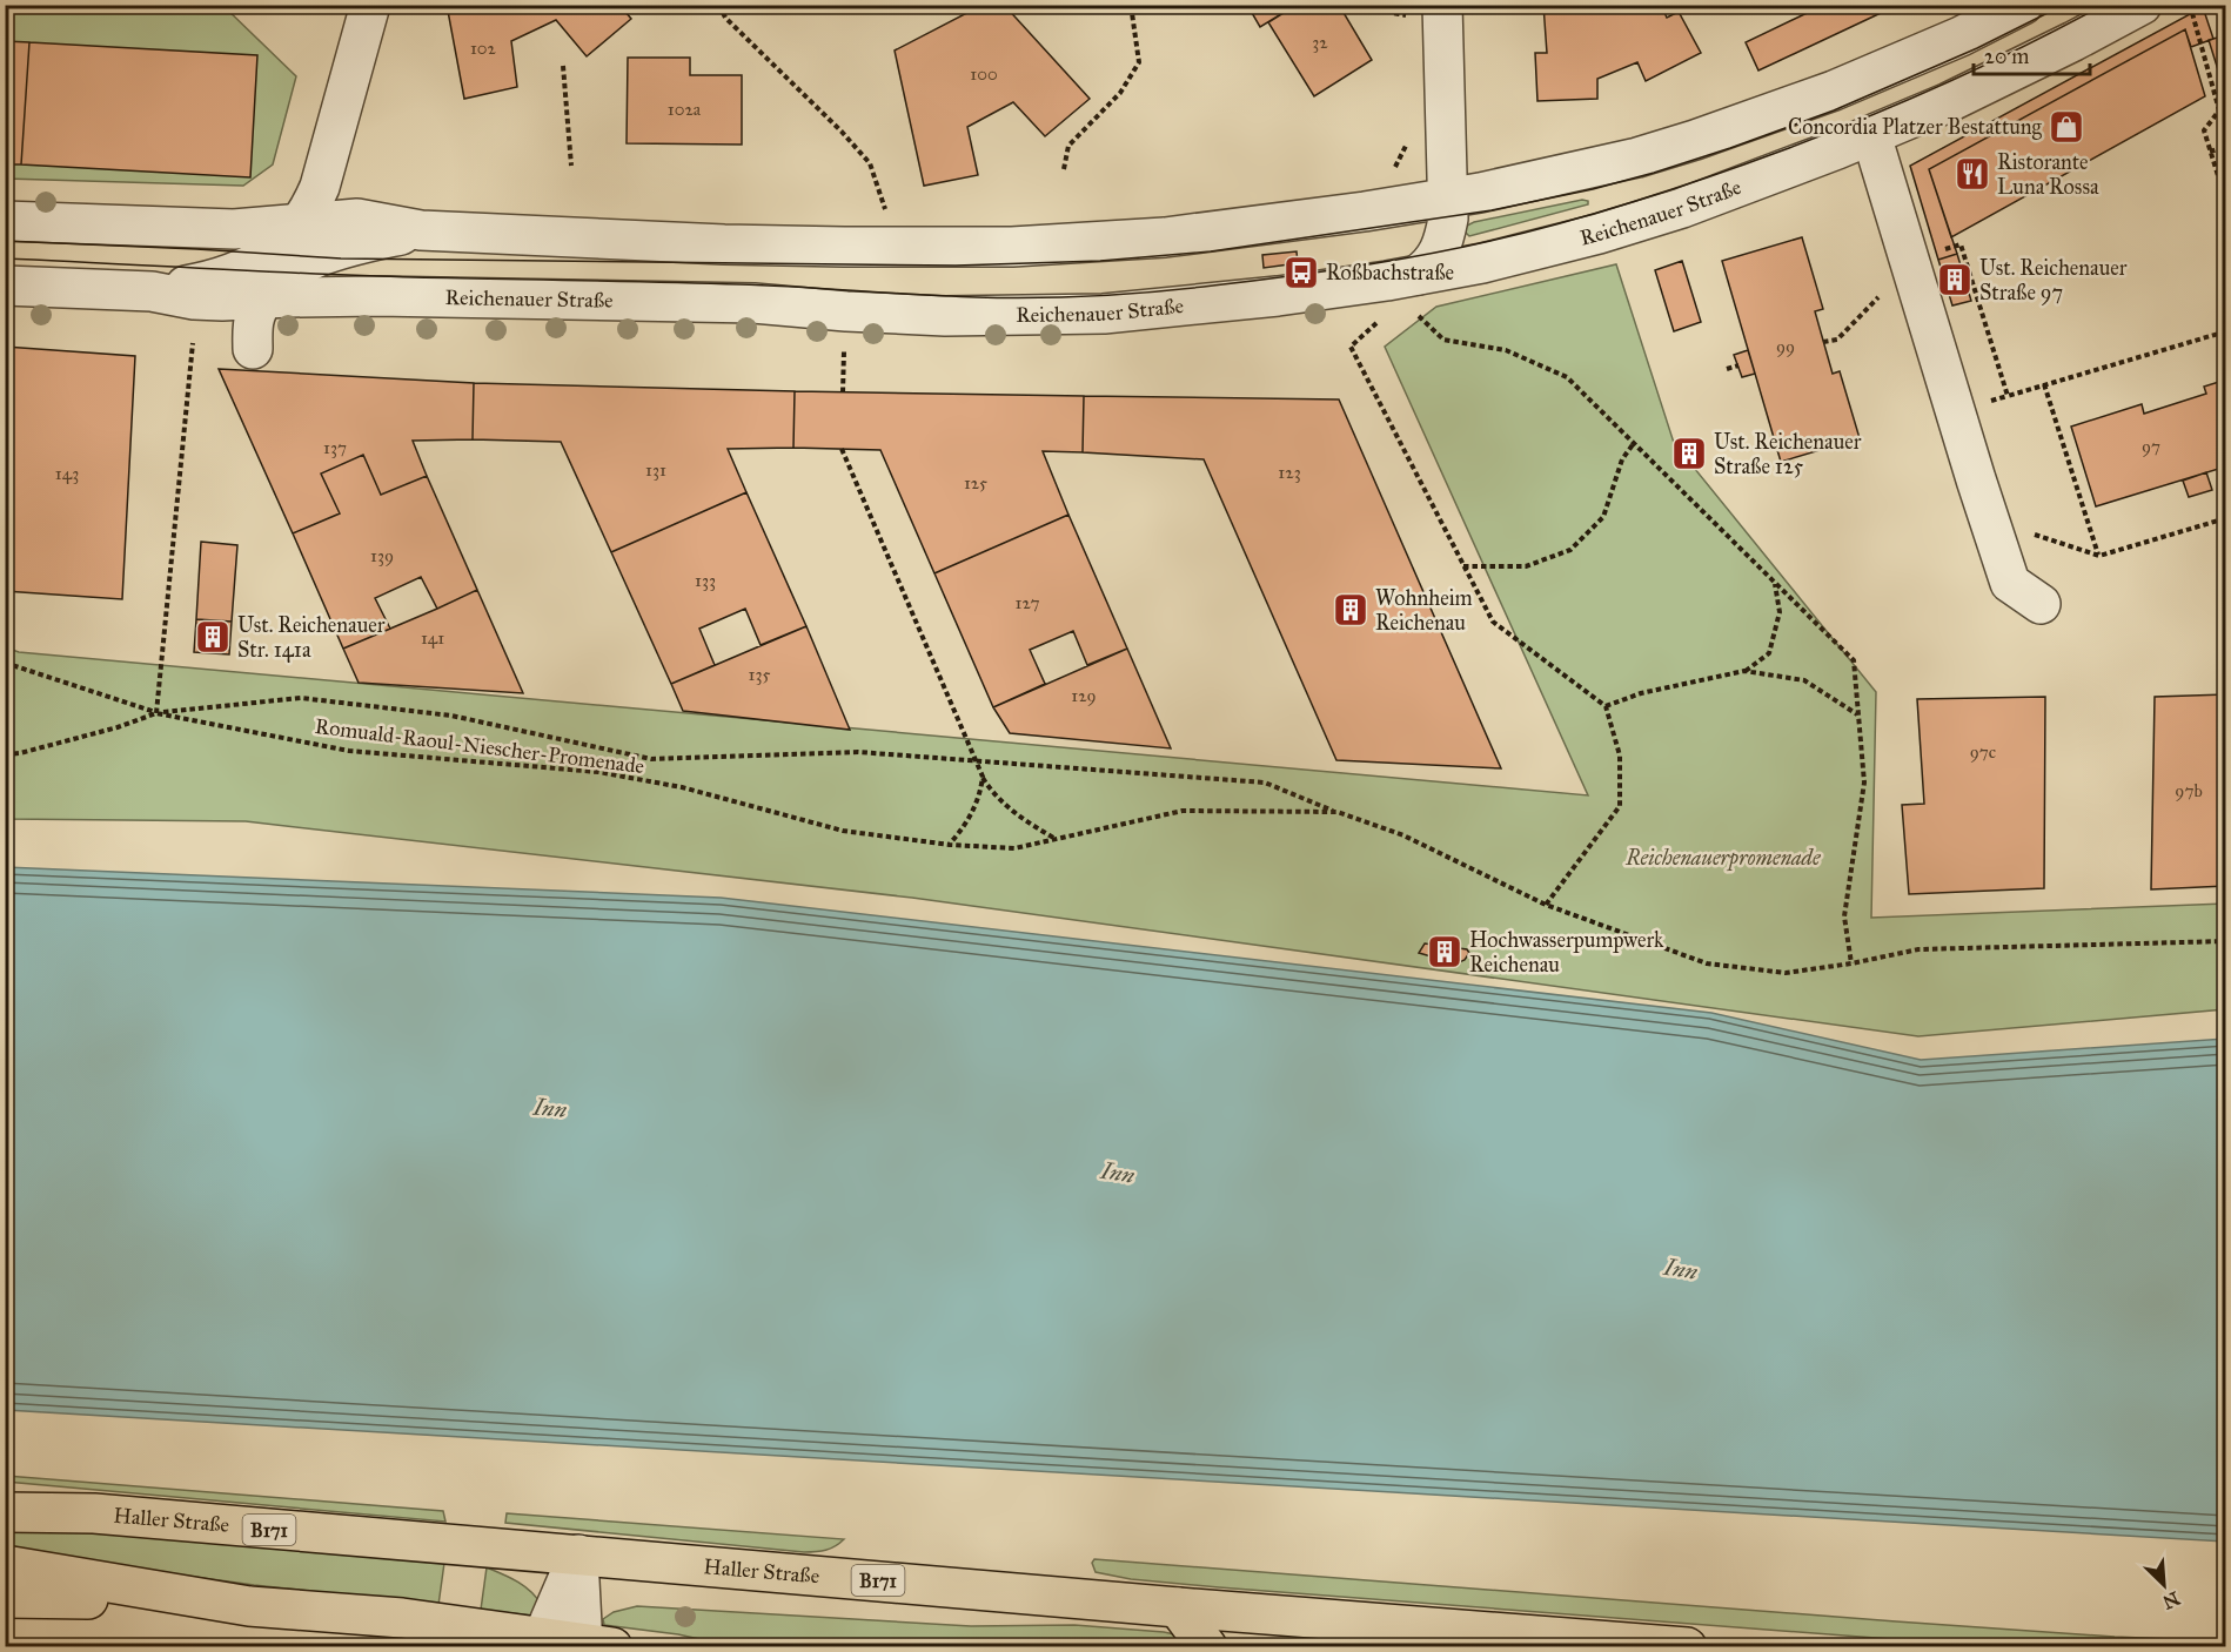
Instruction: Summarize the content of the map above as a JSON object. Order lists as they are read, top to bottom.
{
  "streets": {
    "main road": ["Haller Straße", "B171"],
    "street": ["Reichenauer Straße"],
    "path": ["Romuald-Raoul-Niescher-Promenade"]
  },
  "water": ["Inn"],
  "parks": ["Reichenauerpromenade"],
  "places": {
    "shop": ["Concordia Platzer Bestattung"],
    "restaurant": ["Ristorante Luna Rossa"],
    "bus stop": ["Roßbachstraße"],
    "building": [
      "Ust. Reichenauer Straße 97",
      "Ust. Reichenauer Straße 125",
      "Wohnheim Reichenau",
      "Ust. Reichenauer Str. 141a",
      "Hochwasserpumpwerk Reichenau"
    ]
  },
  "house_numbers": [
    "32",
    "102",
    "100",
    "102a",
    "99",
    "97",
    "137",
    "131",
    "123",
    "143",
    "125",
    "139",
    "133",
    "127",
    "141",
    "135",
    "129",
    "97c",
    "97b"
  ],
  "scale_bar": "20 m",
  "north": "bottom right"
}
